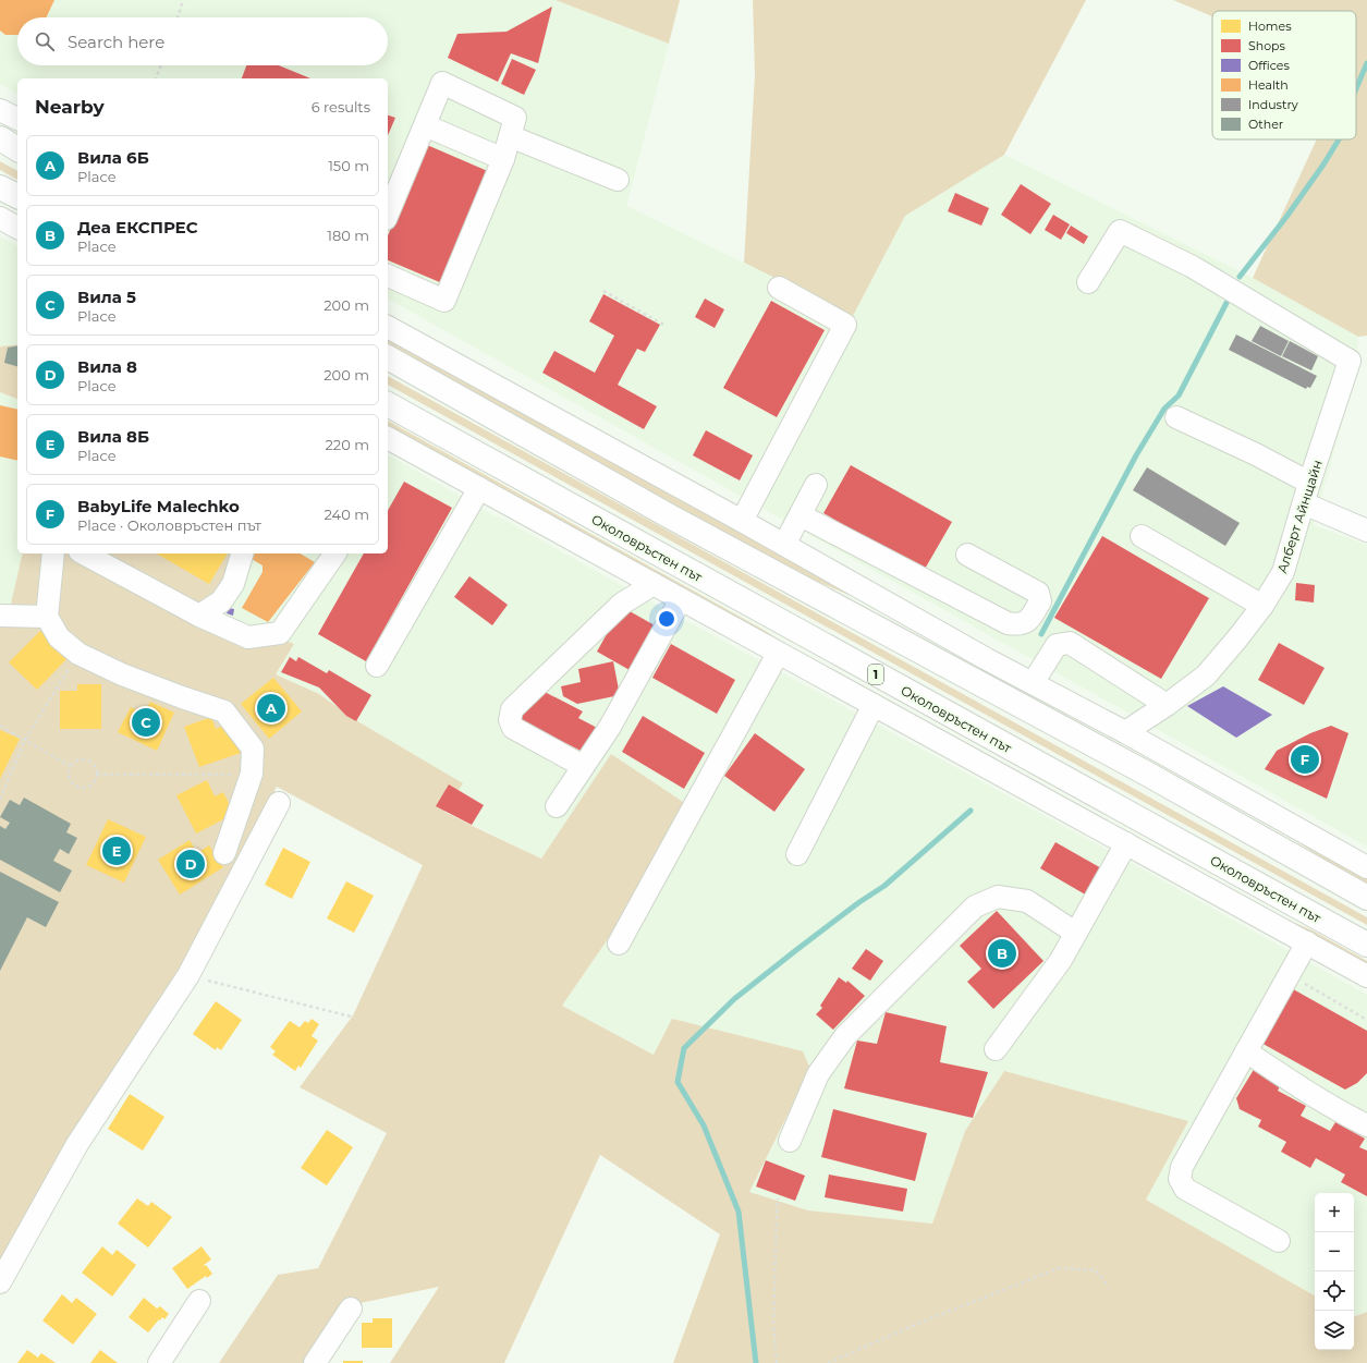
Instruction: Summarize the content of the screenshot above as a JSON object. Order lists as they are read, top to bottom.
{
  "streets": {
    "highway": ["Околовръстен път", "1"],
    "street": ["Алберт Айнщайн"]
  },
  "legend": [
    "Homes",
    "Shops",
    "Offices",
    "Health",
    "Industry",
    "Other"
  ],
  "page": {
    "search": "Search here",
    "heading": ["Nearby", "6 results"],
    "list": [
      {
        "mark": "A",
        "name": "Вила 6Б",
        "note": "Place",
        "value": "150 m"
      },
      {
        "mark": "B",
        "name": "Деа ЕКСПРЕС",
        "note": "Place",
        "value": "180 m"
      },
      {
        "mark": "C",
        "name": "Вила 5",
        "note": "Place",
        "value": "200 m"
      },
      {
        "mark": "D",
        "name": "Вила 8",
        "note": "Place",
        "value": "200 m"
      },
      {
        "mark": "E",
        "name": "Вила 8Б",
        "note": "Place",
        "value": "220 m"
      },
      {
        "mark": "F",
        "name": "BabyLife Malechko",
        "note": "Place · Околовръстен път",
        "value": "240 m"
      }
    ],
    "pins": [
      "A",
      "C",
      "F",
      "E",
      "D",
      "B"
    ],
    "map_buttons": ["+", "−"]
  }
}
